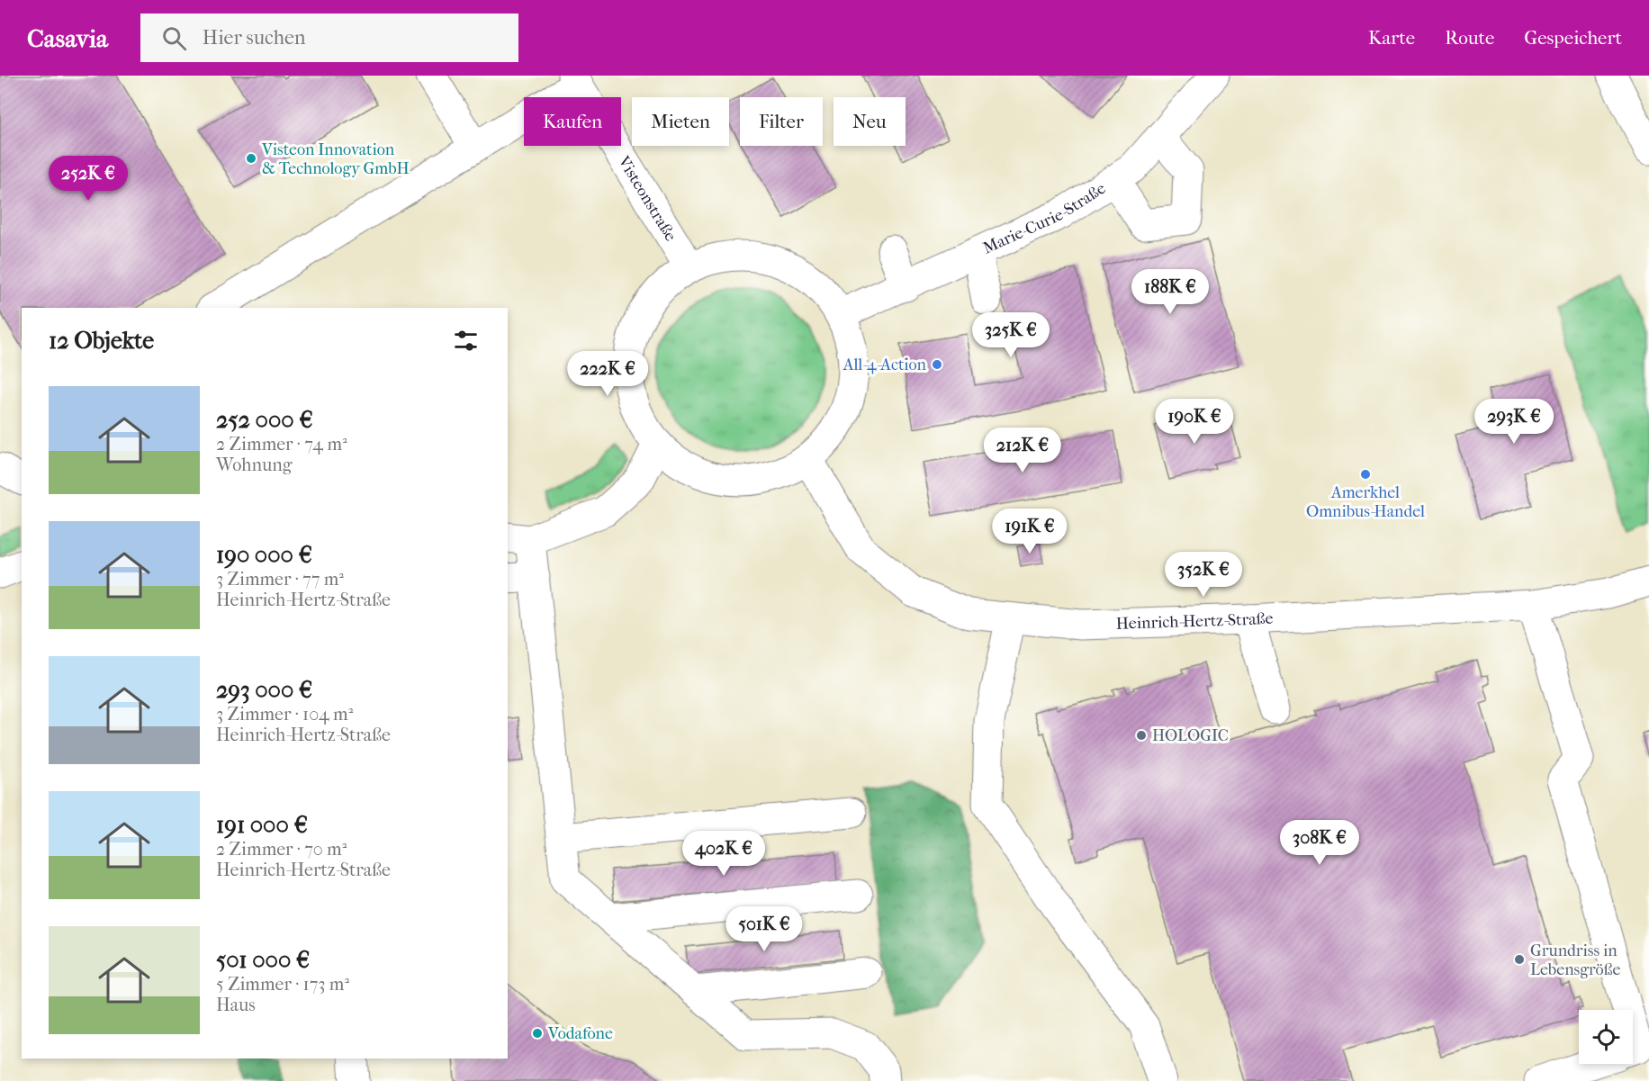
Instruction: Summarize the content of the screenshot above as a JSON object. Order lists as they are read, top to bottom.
{
  "streets": {
    "street": ["Visteonstraße", "Marie-Curie-Straße", "Heinrich-Hertz-Straße"]
  },
  "places": [
    "Visteon Innovation & Technology GmbH",
    "All-4-Action",
    "Amerkhel Omnibus-Handel",
    "HOLOGIC",
    "Grundriss in Lebensgröße",
    "Vodafone"
  ],
  "page": {
    "header": "Casavia",
    "search": "Hier suchen",
    "nav": ["Karte", "Route", "Gespeichert"],
    "chip": [
      "Kaufen",
      "Mieten",
      "Filter",
      "Neu"
    ],
    "price": [
      "252K €",
      "188K €",
      "325K €",
      "222K €",
      "190K €",
      "293K €",
      "212K €",
      "191K €",
      "352K €",
      "308K €",
      "402K €",
      "501K €"
    ],
    "heading": "12 Objekte",
    "list": [
      {
        "name": "252 000 €",
        "note": "2 Zimmer · 74 m² · Wohnung"
      },
      {
        "name": "190 000 €",
        "note": "3 Zimmer · 77 m² · Heinrich-Hertz-Straße"
      },
      {
        "name": "293 000 €",
        "note": "3 Zimmer · 104 m² · Heinrich-Hertz-Straße"
      },
      {
        "name": "191 000 €",
        "note": "2 Zimmer · 70 m² · Heinrich-Hertz-Straße"
      },
      {
        "name": "501 000 €",
        "note": "5 Zimmer · 173 m² · Haus"
      }
    ]
  }
}
